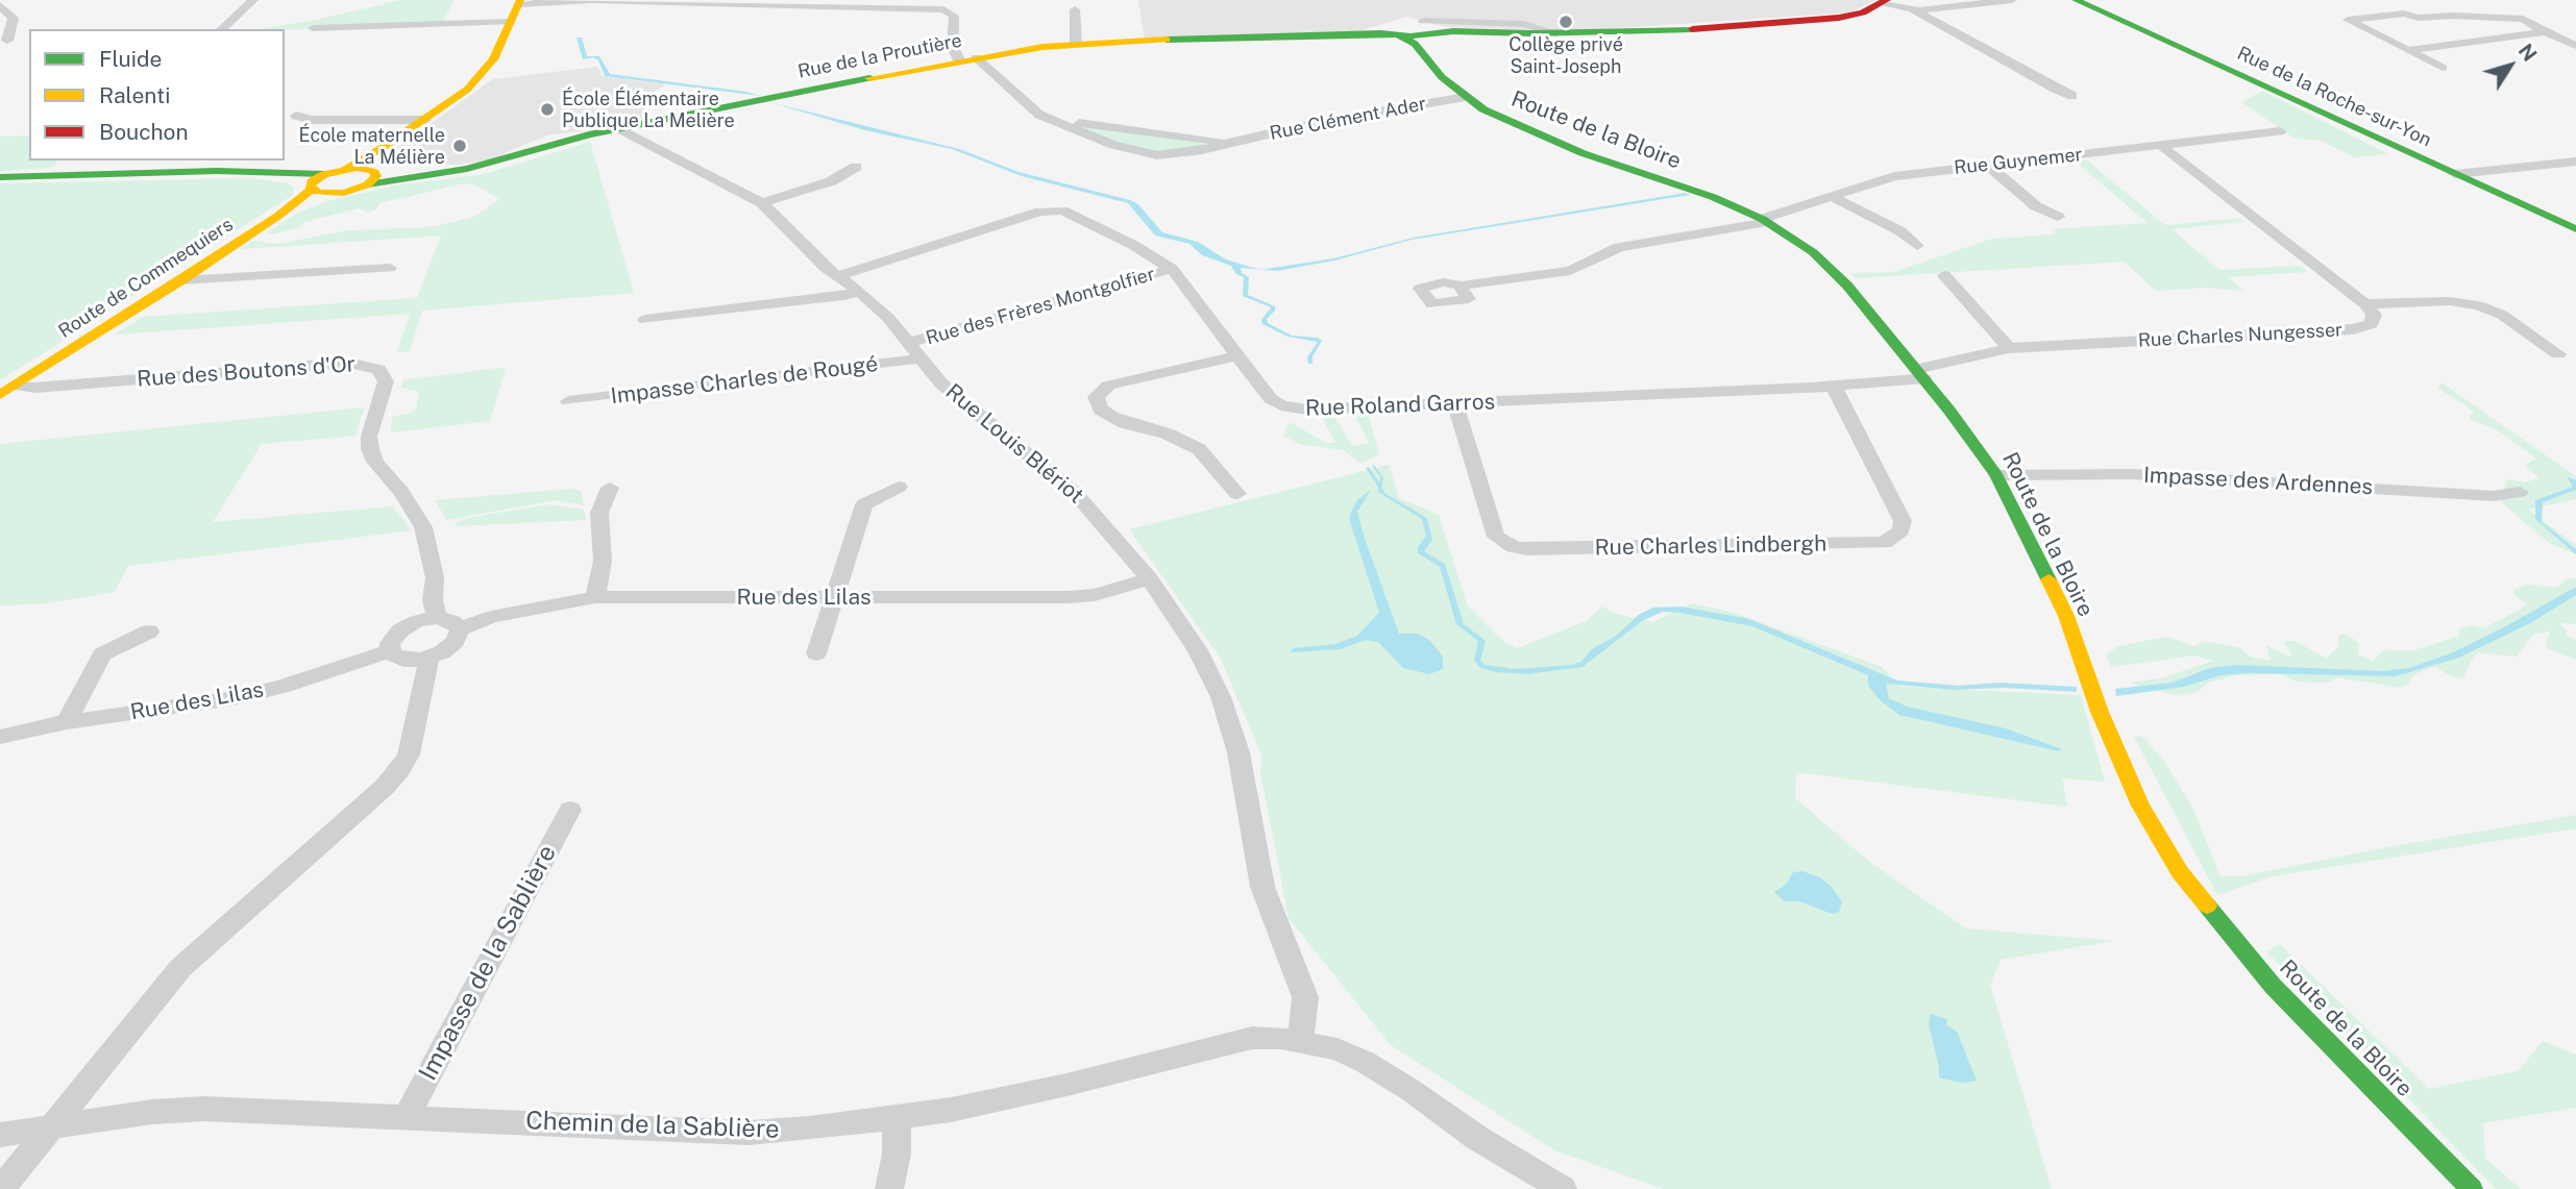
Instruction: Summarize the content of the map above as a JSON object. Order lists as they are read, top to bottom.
{
  "streets": {
    "street": [
      "Rue de la Proutière",
      "Rue de la Roche-sur-Yon",
      "Rue Clément Ader",
      "Route de la Bloire",
      "Rue Guynemer",
      "Route de Commequiers",
      "Rue des Frères Montgolfier",
      "Rue Charles Nungesser",
      "Rue des Boutons d'Or",
      "Impasse Charles de Rougé",
      "Rue Roland Garros",
      "Rue Louis Blériot",
      "Impasse des Ardennes",
      "Rue Charles Lindbergh",
      "Rue des Lilas",
      "Impasse de la Sablière",
      "Chemin de la Sablière"
    ]
  },
  "crossings": [
    ["Rue de la Proutière", "Rue Clément Ader"],
    ["Rue de la Proutière", "Route de la Bloire"],
    ["Rue de la Proutière", "Rue Louis Blériot"],
    ["Rue Clément Ader", "Route de la Bloire"],
    ["Route de la Bloire", "Rue Guynemer"],
    ["Route de la Bloire", "Rue Charles Nungesser"],
    ["Route de la Bloire", "Rue Roland Garros"],
    ["Route de la Bloire", "Impasse des Ardennes"],
    ["Rue Guynemer", "Rue Charles Nungesser"],
    ["Route de Commequiers", "Rue des Boutons d'Or"],
    ["Rue des Frères Montgolfier", "Rue Roland Garros"],
    ["Rue des Frères Montgolfier", "Rue Louis Blériot"],
    ["Rue Charles Nungesser", "Rue Roland Garros"],
    ["Impasse Charles de Rougé", "Rue Louis Blériot"],
    ["Rue Roland Garros", "Rue Louis Blériot"],
    ["Rue Roland Garros", "Rue Charles Lindbergh"],
    ["Rue Louis Blériot", "Rue des Lilas"],
    ["Rue Louis Blériot", "Chemin de la Sablière"],
    ["Impasse de la Sablière", "Chemin de la Sablière"]
  ],
  "places": ["Collège privé Saint-Joseph", "École Élémentaire Publique La Melière", "École maternelle La Mélière"],
  "legend": ["Fluide", "Ralenti", "Bouchon"],
  "north": "top right"
}
